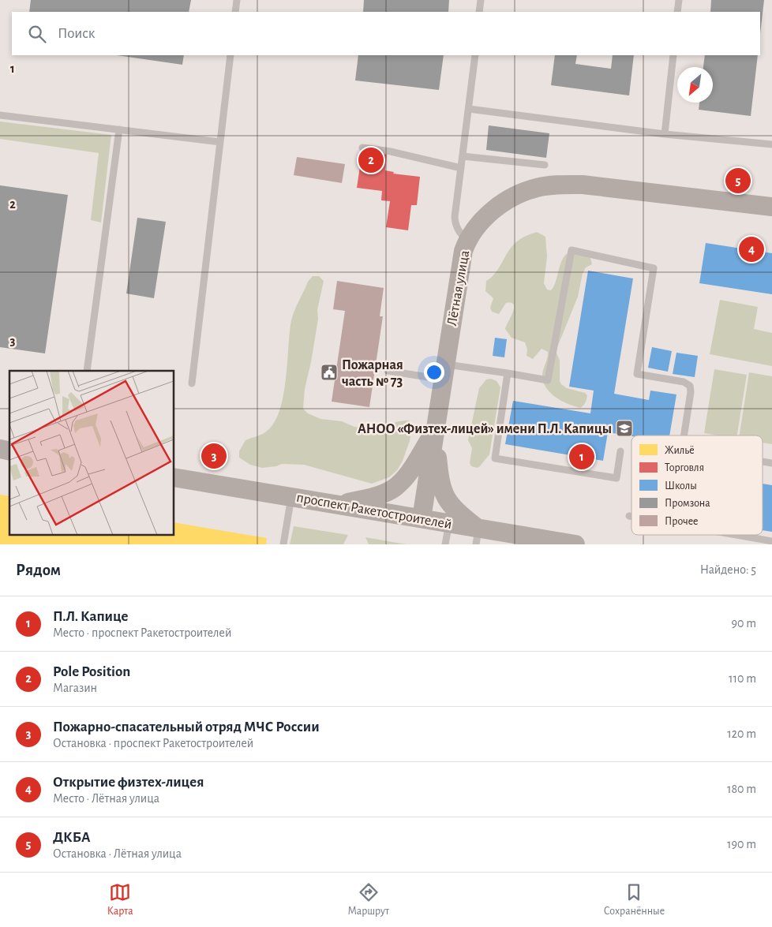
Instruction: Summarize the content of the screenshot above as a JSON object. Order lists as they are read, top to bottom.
{
  "streets": {
    "street": ["Лётная улица", "проспект Ракетостроителей"]
  },
  "crossings": [
    ["Лётная улица", "проспект Ракетостроителей"]
  ],
  "places": {
    "public building": ["Пожарная часть № 73"],
    "school or university": ["АНОО «Физтех-лицей» имени П.Л. Капицы"]
  },
  "legend": [
    "Жильё",
    "Торговля",
    "Школы",
    "Промзона",
    "Прочее"
  ],
  "north": "bottom left",
  "page": {
    "search": "Поиск",
    "pins": [
      "2",
      "5",
      "4",
      "3",
      "1"
    ],
    "heading": ["Рядом", "Найдено: 5"],
    "list": [
      {
        "mark": "1",
        "name": "П.Л. Капице",
        "note": "Место · проспект Ракетостроителей",
        "value": "90 m"
      },
      {
        "mark": "2",
        "name": "Pole Position",
        "note": "Магазин",
        "value": "110 m"
      },
      {
        "mark": "3",
        "name": "Пожарно-спасательный отряд МЧС России",
        "note": "Остановка · проспект Ракетостроителей",
        "value": "120 m"
      },
      {
        "mark": "4",
        "name": "Открытие физтех-лицея",
        "note": "Место · Лётная улица",
        "value": "180 m"
      },
      {
        "mark": "5",
        "name": "ДКБА",
        "note": "Остановка · Лётная улица",
        "value": "190 m"
      }
    ],
    "nav": ["Карта", "Маршрут", "Сохранённые"]
  },
  "grid": {
    "rows": ["1", "2", "3"]
  }
}
